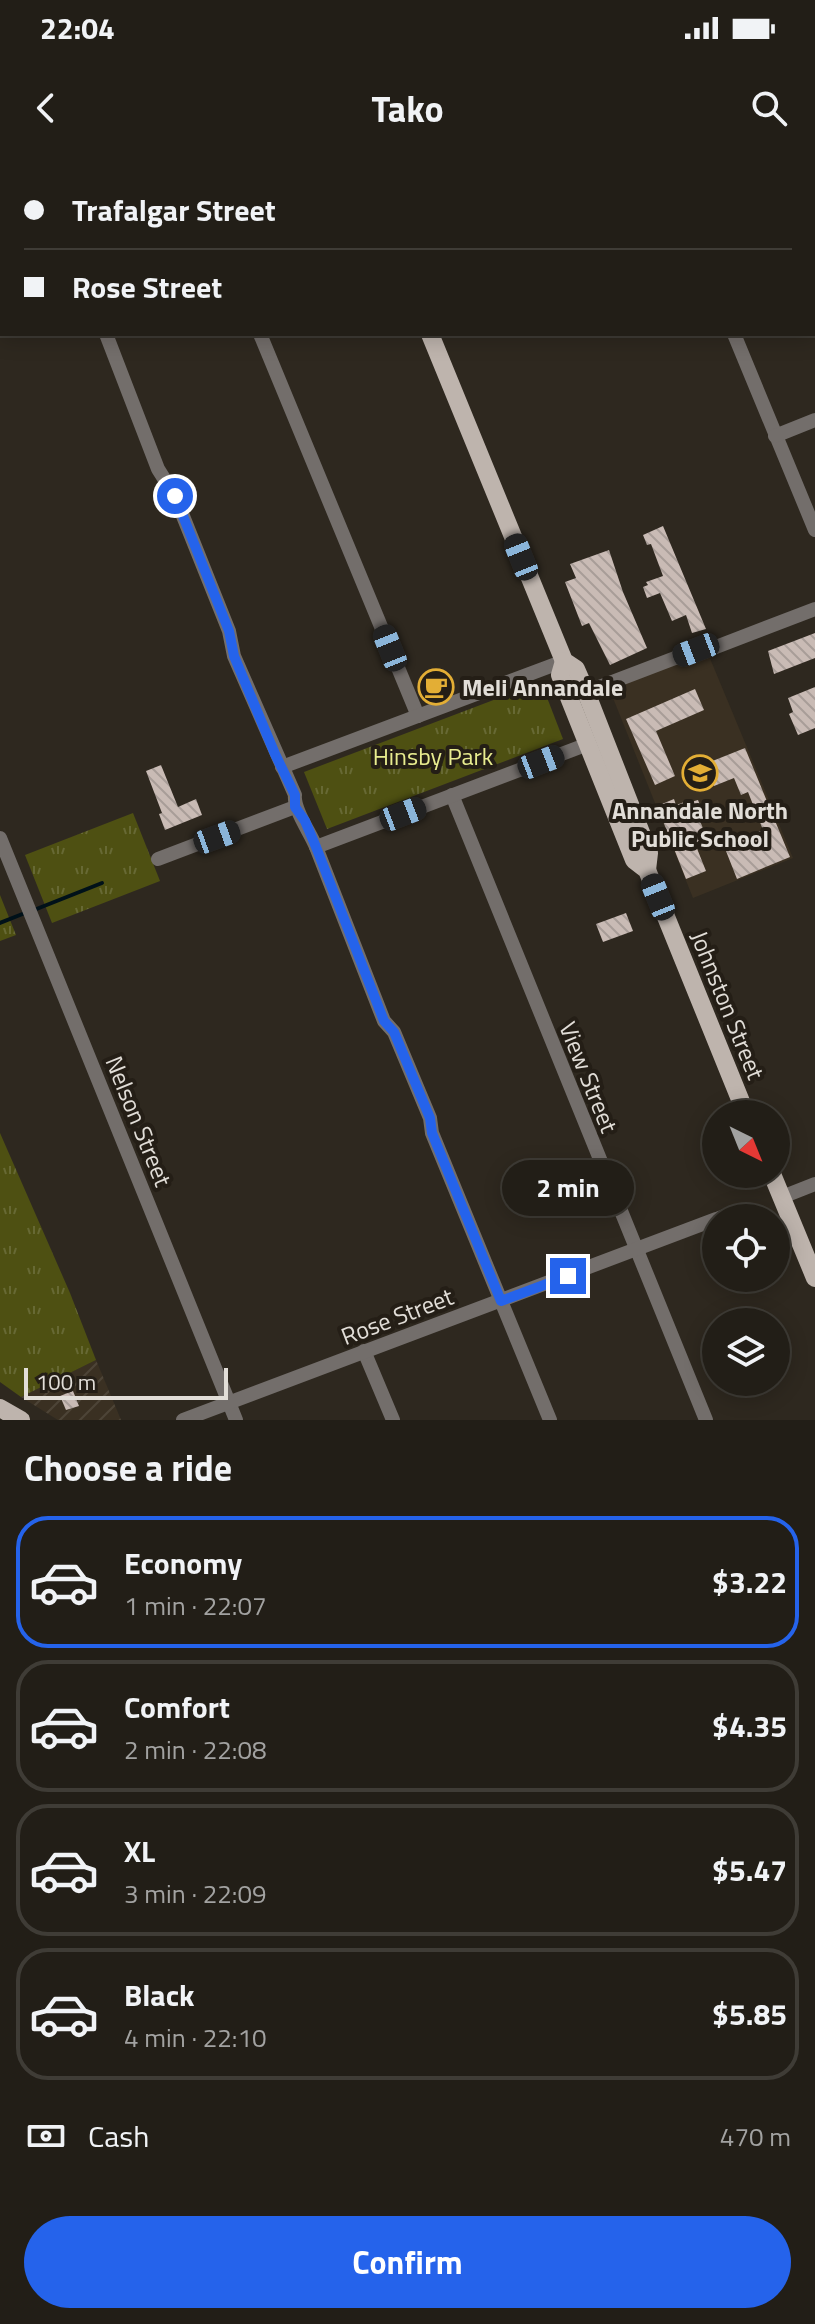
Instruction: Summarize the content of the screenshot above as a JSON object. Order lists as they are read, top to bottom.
{
  "streets": {
    "main road": ["Johnston Street"],
    "street": ["View Street", "Nelson Street", "Rose Street"]
  },
  "crossings": [
    ["View Street", "Rose Street"],
    ["Nelson Street", "Rose Street"]
  ],
  "parks": ["Hinsby Park"],
  "places": {
    "cafe": ["Meli Annandale"],
    "school or university": ["Annandale North Public School"]
  },
  "scale_bar": "100 m",
  "north": "bottom right",
  "page": {
    "status": "22:04",
    "header": "Tako",
    "banner": ["Trafalgar Street", "Rose Street"],
    "bubble": "2 min",
    "scale": "100 m",
    "heading": "Choose a ride",
    "list": [
      {
        "name": "Economy",
        "note": "1 min · 22:07",
        "value": "$3.22"
      },
      {
        "name": "Comfort",
        "note": "2 min · 22:08",
        "value": "$4.35"
      },
      {
        "name": "XL",
        "note": "3 min · 22:09",
        "value": "$5.47"
      },
      {
        "name": "Black",
        "note": "4 min · 22:10",
        "value": "$5.85"
      }
    ],
    "pay": ["Cash", "470 m"],
    "buttons": "Confirm"
  }
}
